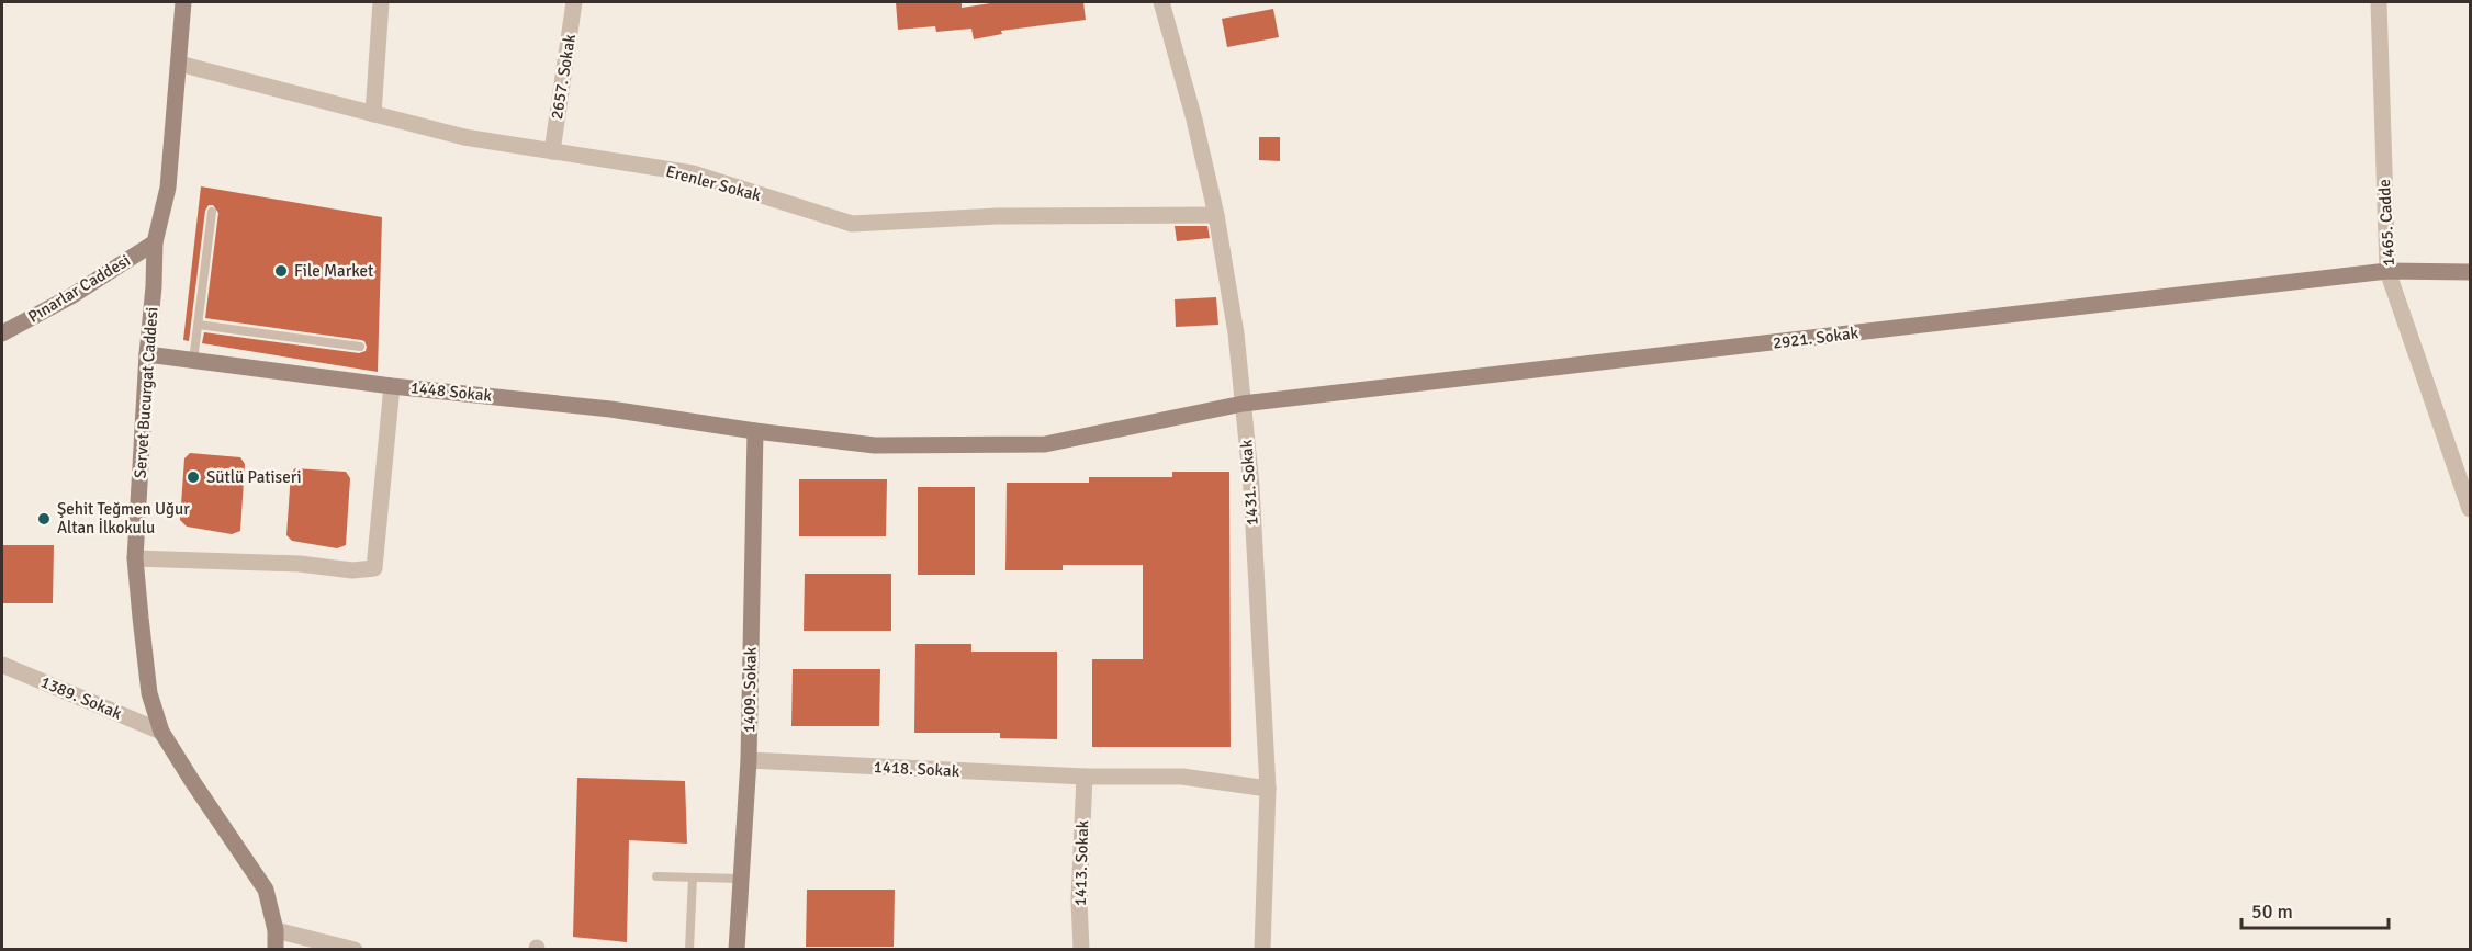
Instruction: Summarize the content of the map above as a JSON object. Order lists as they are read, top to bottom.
{
  "streets": {
    "street": [
      "2657. Sokak",
      "Erenler Sokak",
      "1465. Cadde",
      "Pınarlar Caddesi",
      "2921. Sokak",
      "1448 Sokak",
      "Servet Bucurgat Caddesi",
      "1431. Sokak",
      "1409. Sokak",
      "1389. Sokak",
      "1418. Sokak",
      "1413. Sokak"
    ]
  },
  "crossings": [
    ["2657. Sokak", "Erenler Sokak"],
    ["Erenler Sokak", "Servet Bucurgat Caddesi"],
    ["Erenler Sokak", "1431. Sokak"],
    ["1465. Cadde", "2921. Sokak"],
    ["Pınarlar Caddesi", "Servet Bucurgat Caddesi"],
    ["2921. Sokak", "1448 Sokak"],
    ["2921. Sokak", "1431. Sokak"],
    ["2921. Sokak", "1409. Sokak"],
    ["1448 Sokak", "Servet Bucurgat Caddesi"],
    ["1448 Sokak", "1409. Sokak"],
    ["Servet Bucurgat Caddesi", "1389. Sokak"],
    ["1409. Sokak", "1418. Sokak"],
    ["1418. Sokak", "1413. Sokak"]
  ],
  "places": ["File Market", "Sütlü Patiseri", "Şehit Teğmen Uğur Altan İlkokulu"],
  "scale_bar": "50 m"
}
